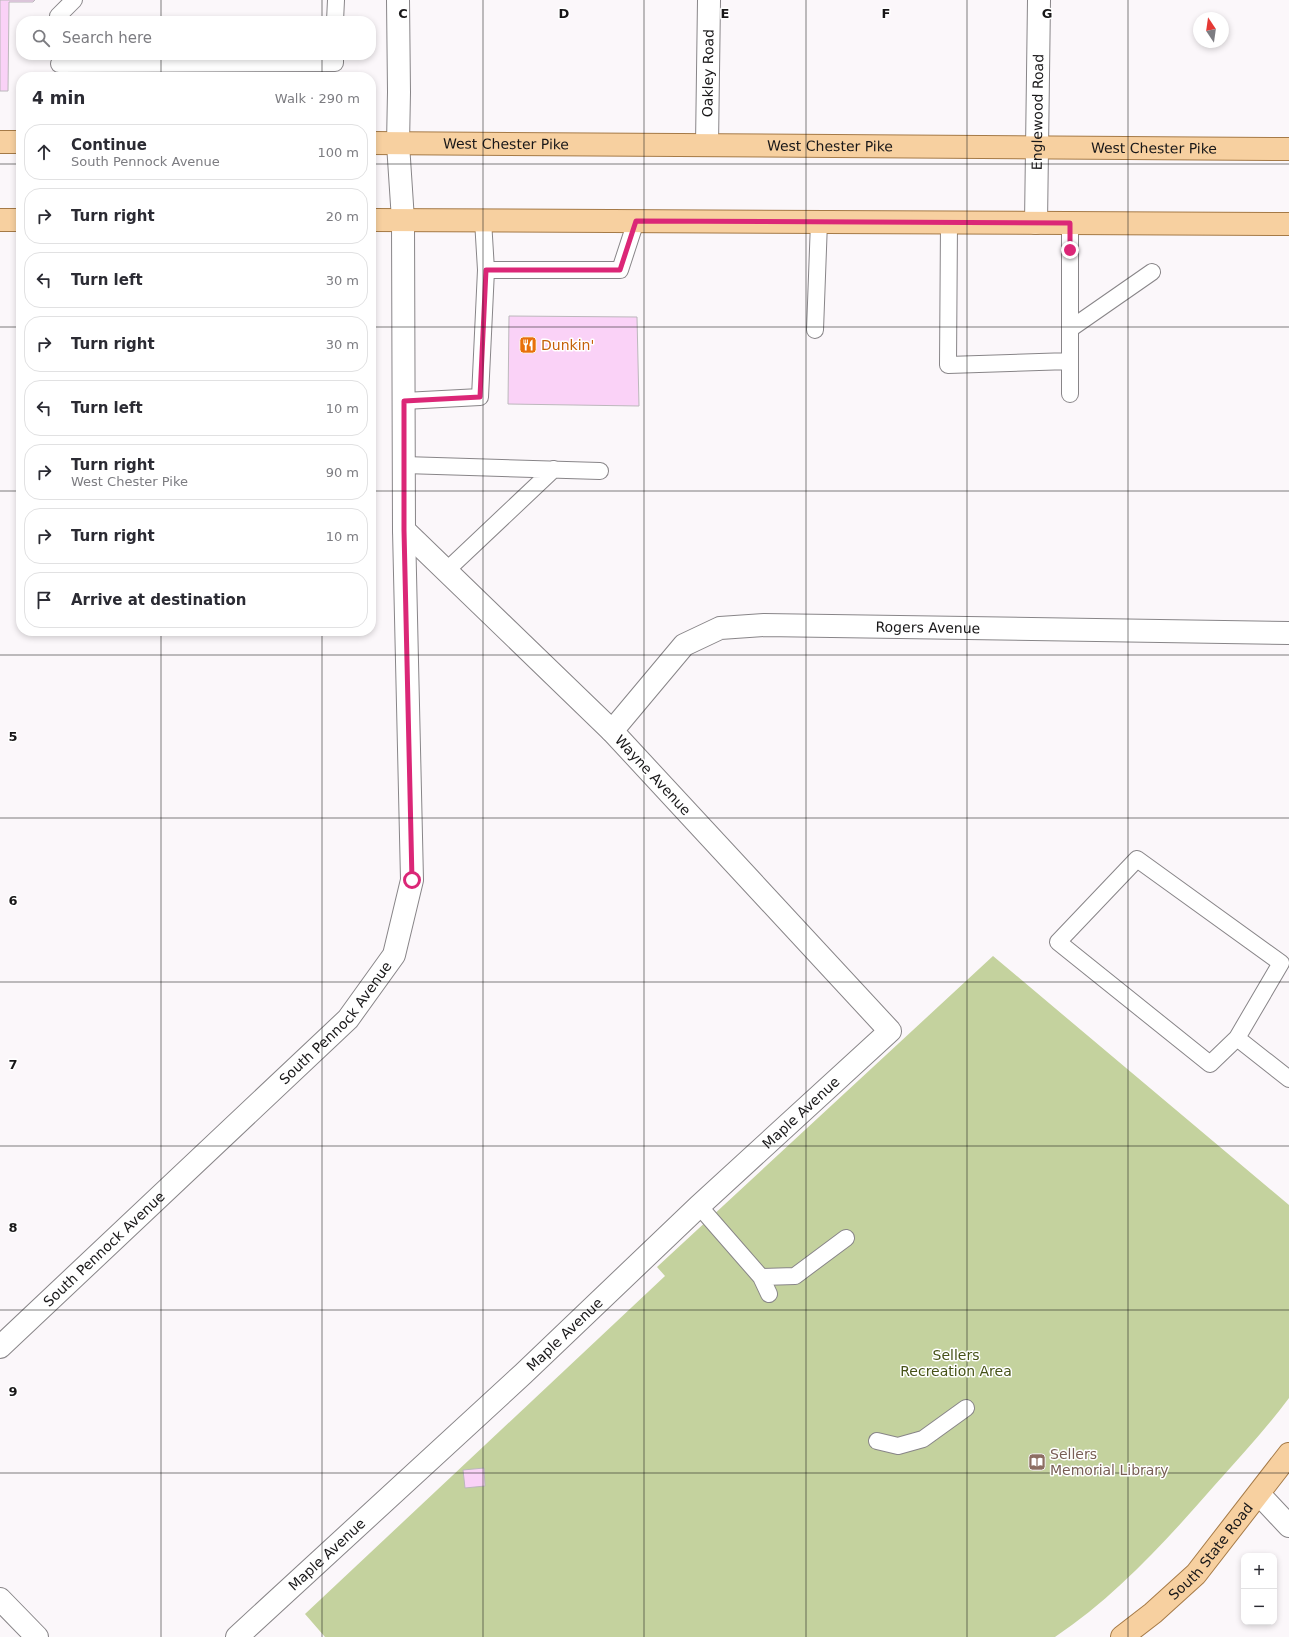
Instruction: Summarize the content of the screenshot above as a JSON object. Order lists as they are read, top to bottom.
{
  "streets": {
    "main road": ["West Chester Pike", "South State Road"],
    "street": [
      "Oakley Road",
      "Englewood Road",
      "Rogers Avenue",
      "Wayne Avenue",
      "South Pennock Avenue",
      "Maple Avenue"
    ]
  },
  "crossings": [
    ["Oakley Road", "West Chester Pike"],
    ["Englewood Road", "West Chester Pike"],
    ["West Chester Pike", "South Pennock Avenue"],
    ["Rogers Avenue", "Wayne Avenue"],
    ["Wayne Avenue", "South Pennock Avenue"],
    ["Wayne Avenue", "Maple Avenue"]
  ],
  "parks": ["Sellers Recreation Area"],
  "places": {
    "restaurant": ["Dunkin'"],
    "library": ["Sellers Memorial Library"]
  },
  "north": "top",
  "page": {
    "search": "Search here",
    "heading": ["4 min", "Walk · 290 m"],
    "list": [
      ["Continue", "South Pennock Avenue", "100 m"],
      ["Turn right", "20 m"],
      ["Turn left", "30 m"],
      ["Turn right", "30 m"],
      ["Turn left", "10 m"],
      ["Turn right", "West Chester Pike", "90 m"],
      ["Turn right", "10 m"],
      "Arrive at destination"
    ],
    "map_buttons": ["+", "−"]
  },
  "grid": {
    "columns": [
      "C",
      "D",
      "E",
      "F",
      "G"
    ],
    "rows": [
      "5",
      "6",
      "7",
      "8",
      "9"
    ]
  }
}
